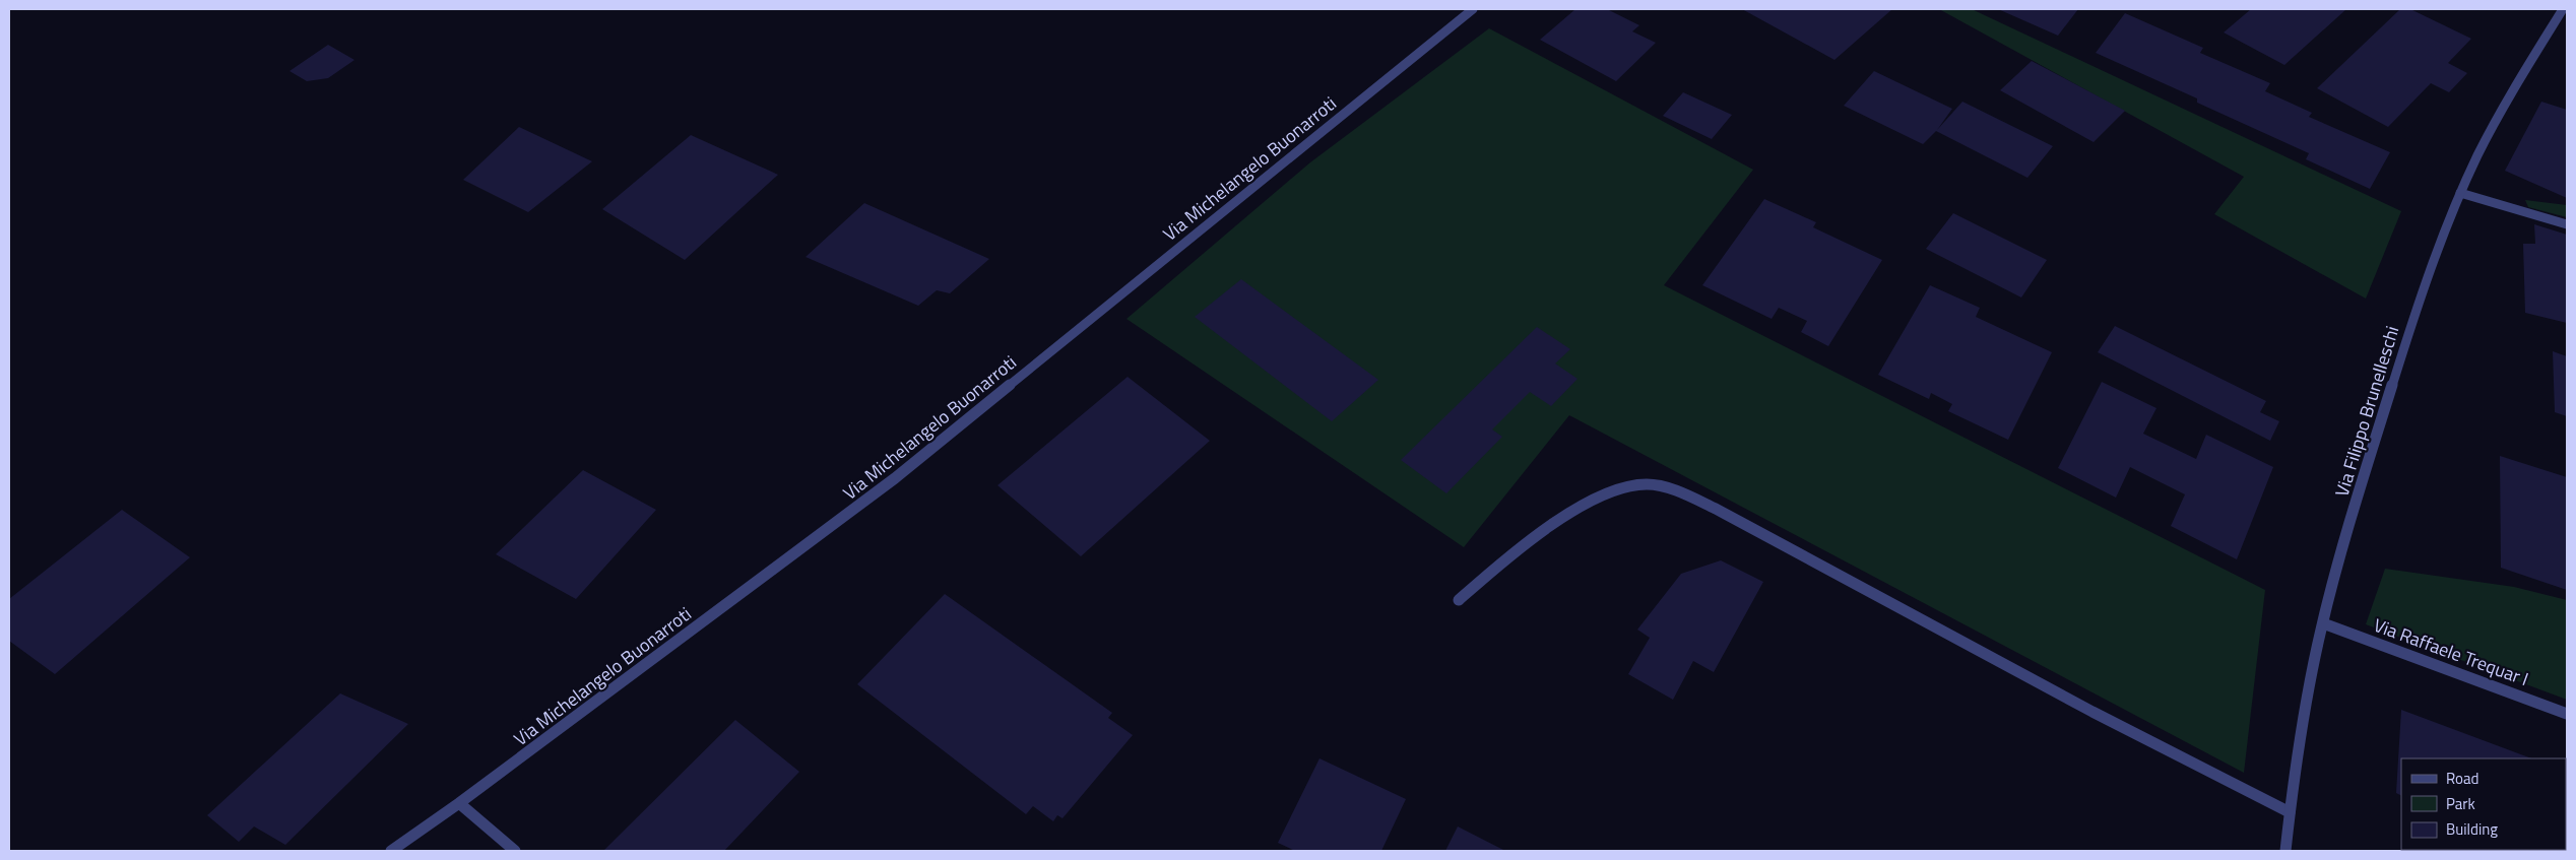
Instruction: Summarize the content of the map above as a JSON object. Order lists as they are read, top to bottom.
{
  "streets": {
    "street": ["Via Michelangelo Buonarroti", "Via Filippo Brunelleschi", "Via Raffaele Trequar I"]
  },
  "crossings": [
    ["Via Filippo Brunelleschi", "Via Raffaele Trequar I"]
  ],
  "legend": ["Road", "Park", "Building"]
}
